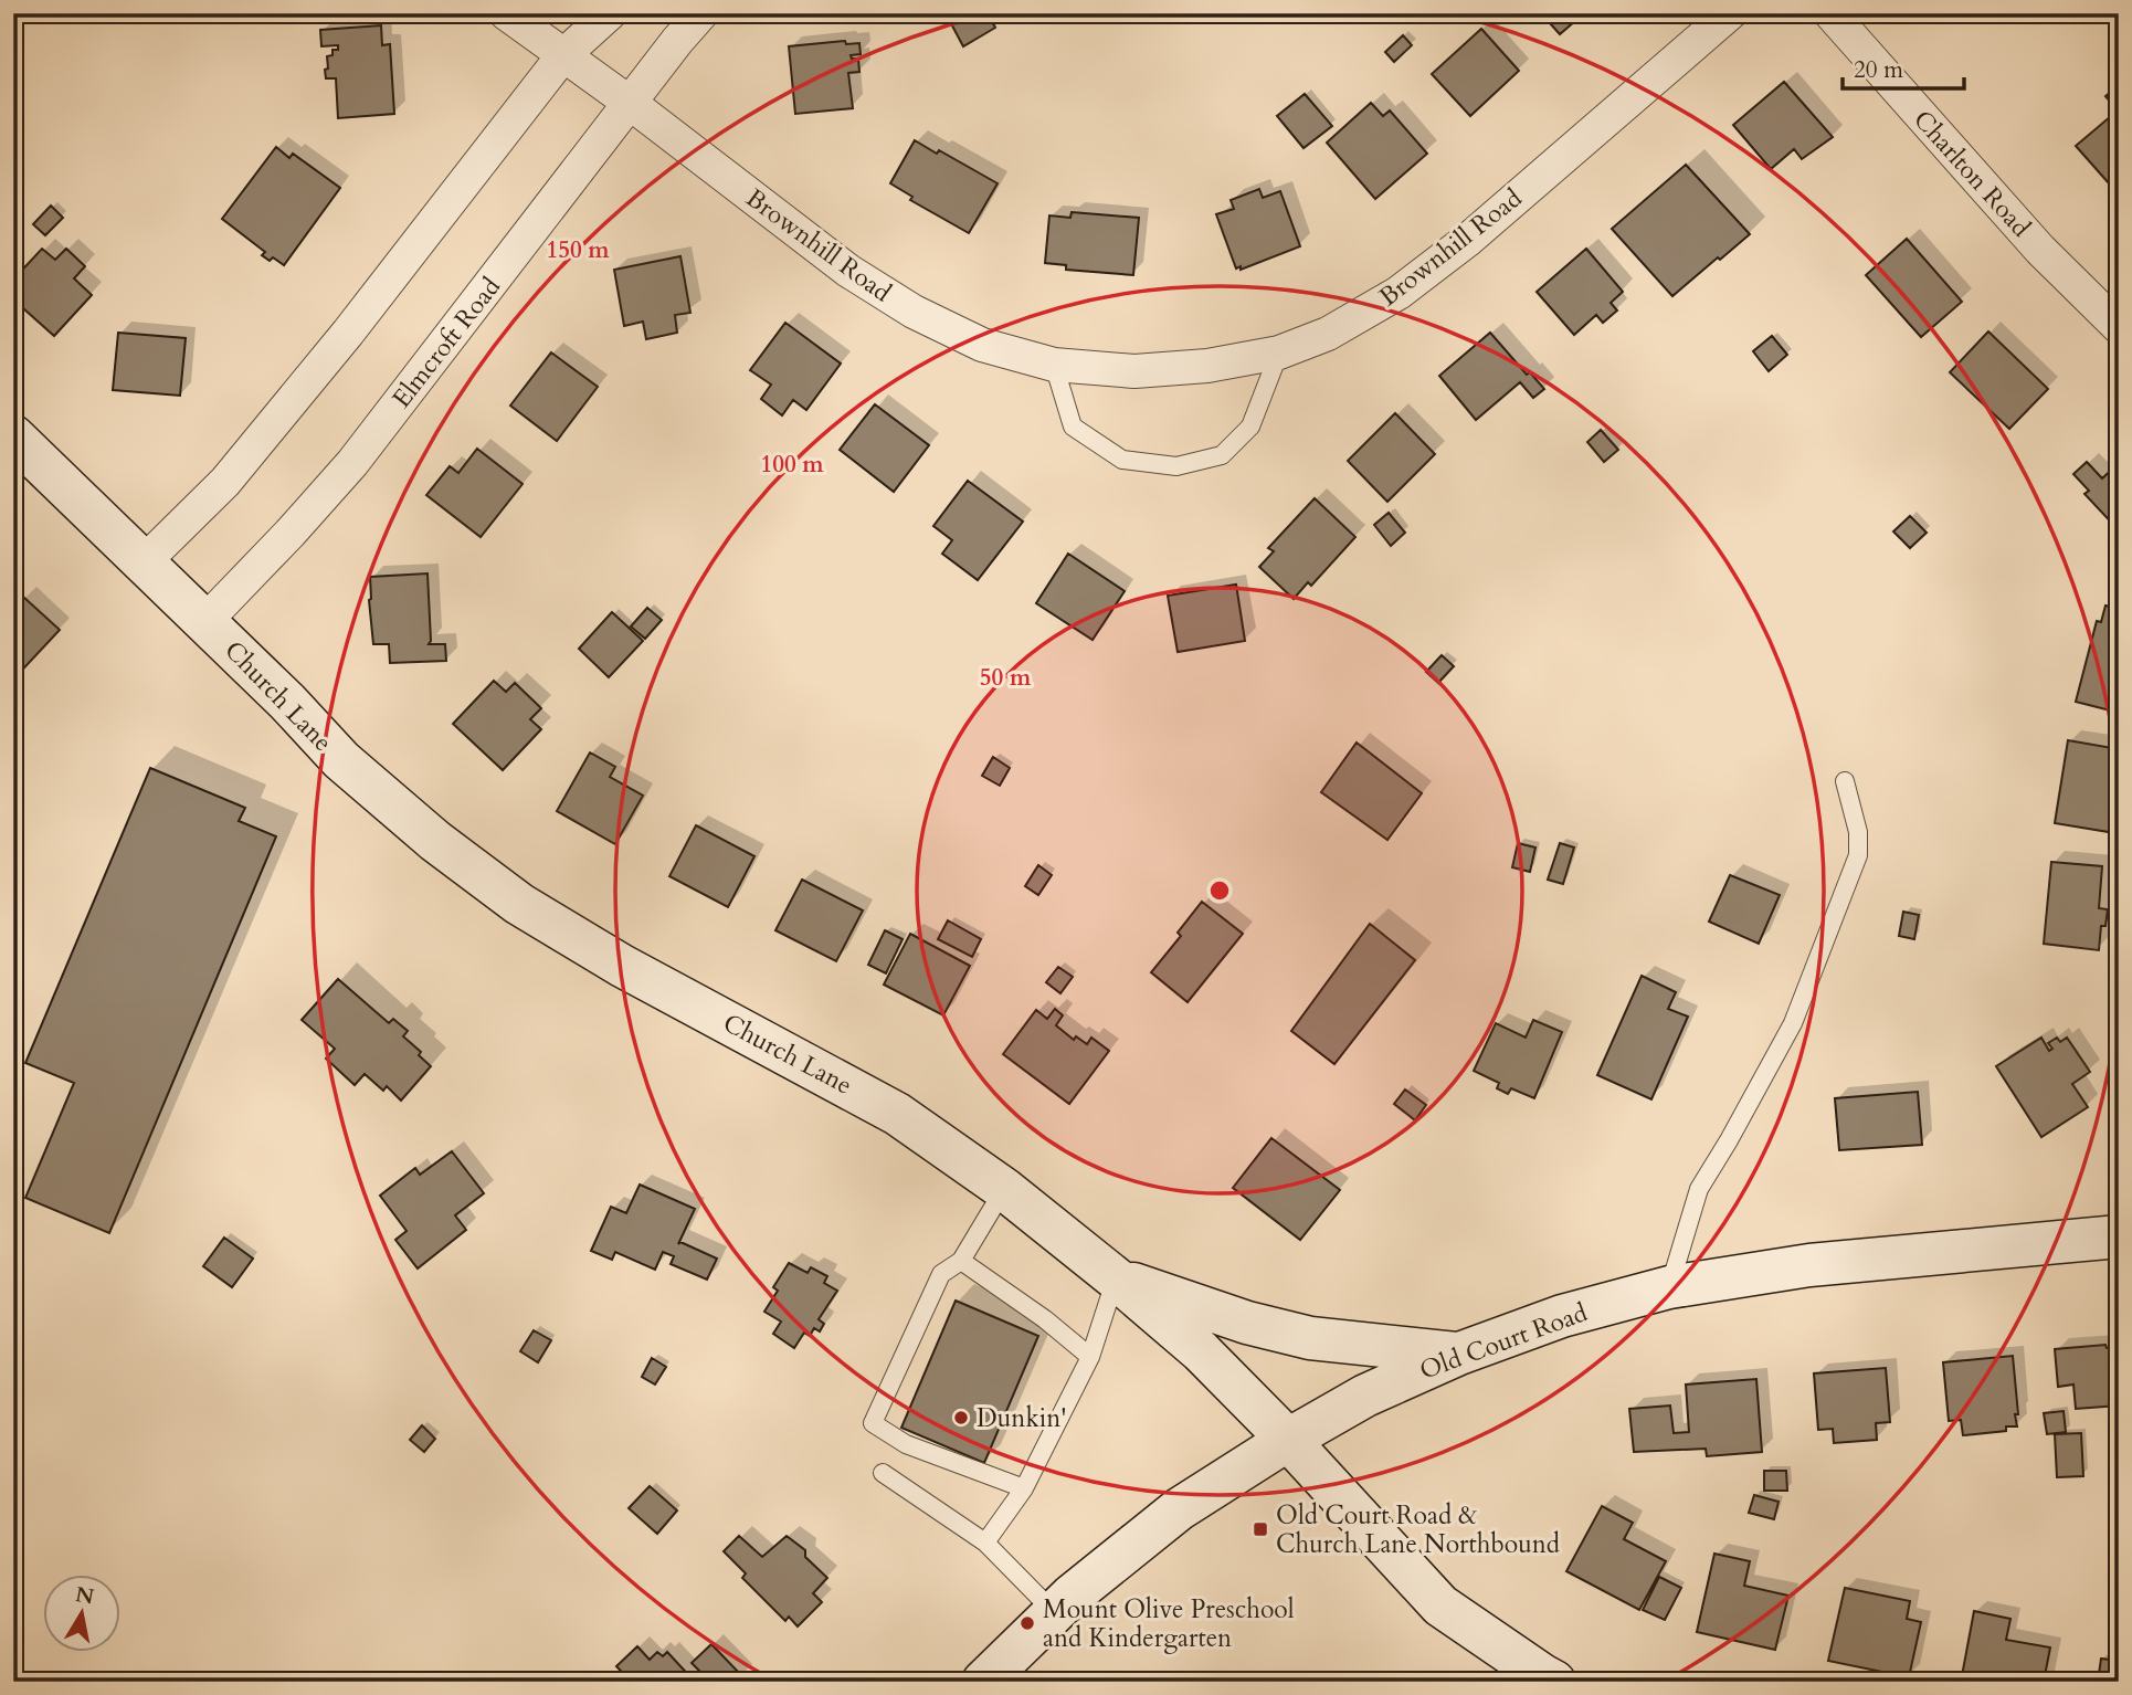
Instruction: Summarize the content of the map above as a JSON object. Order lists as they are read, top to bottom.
{
  "streets": {
    "street": [
      "Charlton Road",
      "Brownhill Road",
      "Elmcroft Road",
      "Church Lane",
      "Old Court Road"
    ]
  },
  "crossings": [
    ["Brownhill Road", "Elmcroft Road"],
    ["Elmcroft Road", "Church Lane"],
    ["Church Lane", "Old Court Road"]
  ],
  "places": {
    "other": ["Dunkin'", "Mount Olive Preschool and Kindergarten"],
    "transit": ["Old Court Road & Church Lane Northbound"]
  },
  "scale_bar": "20 m",
  "north": "top",
  "rings": ["150 m", "100 m", "50 m"]
}
